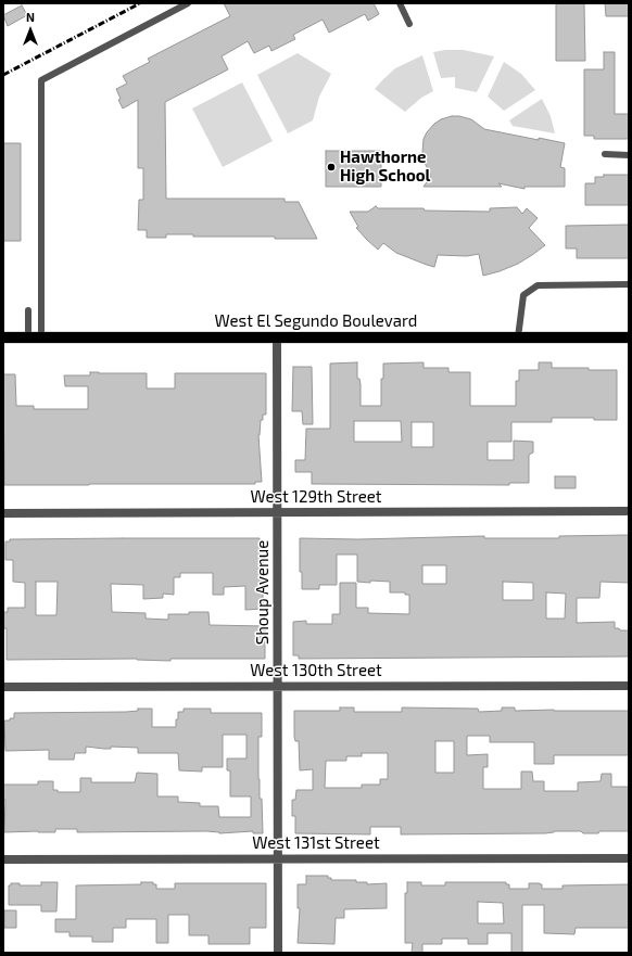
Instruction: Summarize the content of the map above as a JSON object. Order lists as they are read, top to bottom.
{
  "streets": {
    "main road": ["West El Segundo Boulevard"],
    "street": [
      "West 129th Street",
      "Shoup Avenue",
      "West 130th Street",
      "West 131st Street"
    ]
  },
  "crossings": [
    ["West El Segundo Boulevard", "Shoup Avenue"],
    ["West 129th Street", "Shoup Avenue"],
    ["Shoup Avenue", "West 130th Street"],
    ["Shoup Avenue", "West 131st Street"]
  ],
  "places": ["Hawthorne High School"],
  "north": "top"
}
